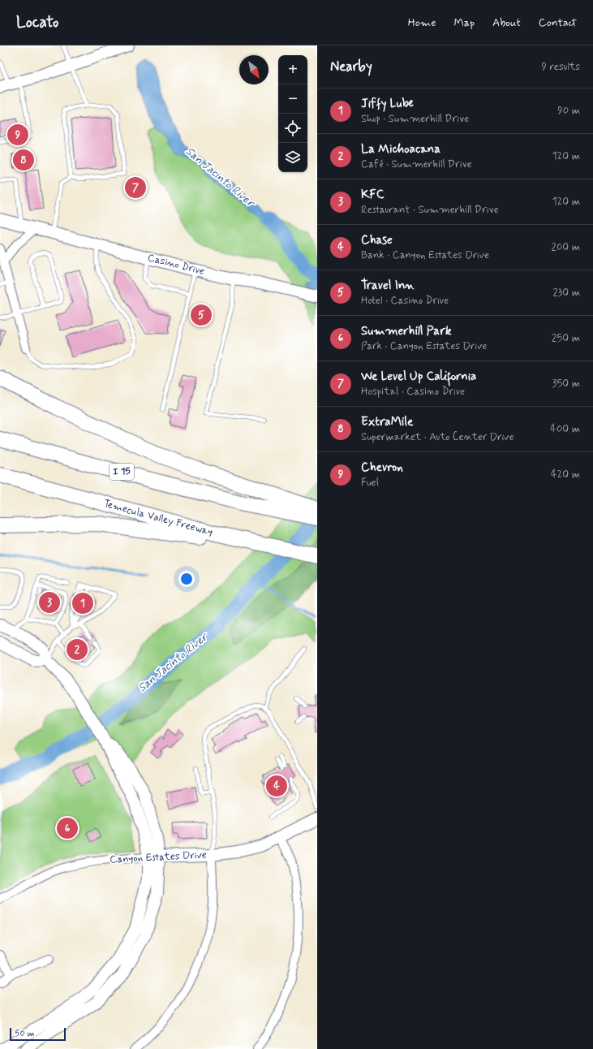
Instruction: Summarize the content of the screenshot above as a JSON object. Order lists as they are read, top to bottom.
{
  "streets": {
    "highway": ["I 15", "Temecula Valley Freeway"],
    "main road": ["Casino Drive", "Canyon Estates Drive"]
  },
  "water": ["San Jacinto River"],
  "scale_bar": "50 m",
  "north": "bottom right",
  "page": {
    "header": "Locato",
    "nav": [
      "Home",
      "Map",
      "About",
      "Contact"
    ],
    "heading": ["Nearby", "9 results"],
    "map_buttons": ["+", "−"],
    "list": [
      {
        "mark": "1",
        "name": "Jiffy Lube",
        "note": "Shop · Summerhill Drive",
        "value": "90 m"
      },
      {
        "mark": "2",
        "name": "La Michoacana",
        "note": "Café · Summerhill Drive",
        "value": "120 m"
      },
      {
        "mark": "3",
        "name": "KFC",
        "note": "Restaurant · Summerhill Drive",
        "value": "120 m"
      },
      {
        "mark": "4",
        "name": "Chase",
        "note": "Bank · Canyon Estates Drive",
        "value": "200 m"
      },
      {
        "mark": "5",
        "name": "Travel Inn",
        "note": "Hotel · Casino Drive",
        "value": "230 m"
      },
      {
        "mark": "6",
        "name": "Summerhill Park",
        "note": "Park · Canyon Estates Drive",
        "value": "250 m"
      },
      {
        "mark": "7",
        "name": "We Level Up California",
        "note": "Hospital · Casino Drive",
        "value": "350 m"
      },
      {
        "mark": "8",
        "name": "ExtraMile",
        "note": "Supermarket · Auto Center Drive",
        "value": "400 m"
      },
      {
        "mark": "9",
        "name": "Chevron",
        "note": "Fuel",
        "value": "420 m"
      }
    ],
    "pins": [
      "9",
      "8",
      "7",
      "5",
      "3",
      "1",
      "2",
      "4",
      "6"
    ],
    "scale": "50 m"
  }
}
